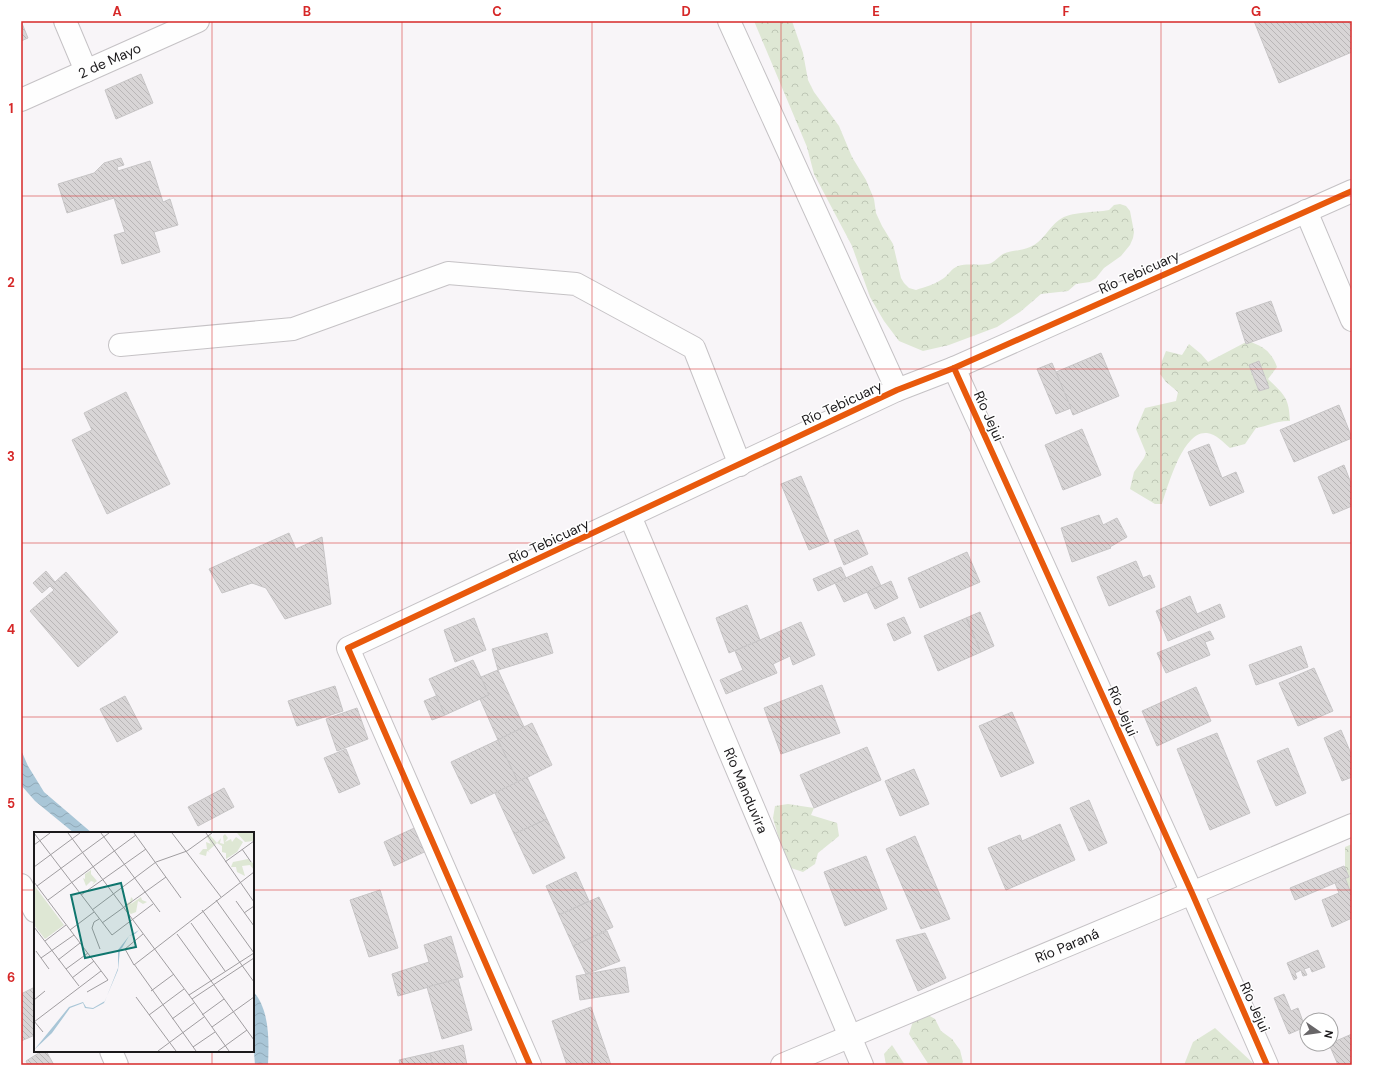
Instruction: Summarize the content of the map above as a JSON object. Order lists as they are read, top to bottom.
{
  "streets": {
    "street": [
      "2 de Mayo",
      "Río Tebicuary",
      "Río Jejui",
      "Río Manduvira",
      "Río Paraná"
    ]
  },
  "crossings": [
    ["Río Tebicuary", "Río Jejui"],
    ["Río Tebicuary", "Río Manduvira"],
    ["Río Jejui", "Río Paraná"],
    ["Río Manduvira", "Río Paraná"]
  ],
  "north": "right",
  "grid": {
    "columns": [
      "A",
      "B",
      "C",
      "D",
      "E",
      "F",
      "G"
    ],
    "rows": [
      "1",
      "2",
      "3",
      "4",
      "5",
      "6"
    ]
  }
}
